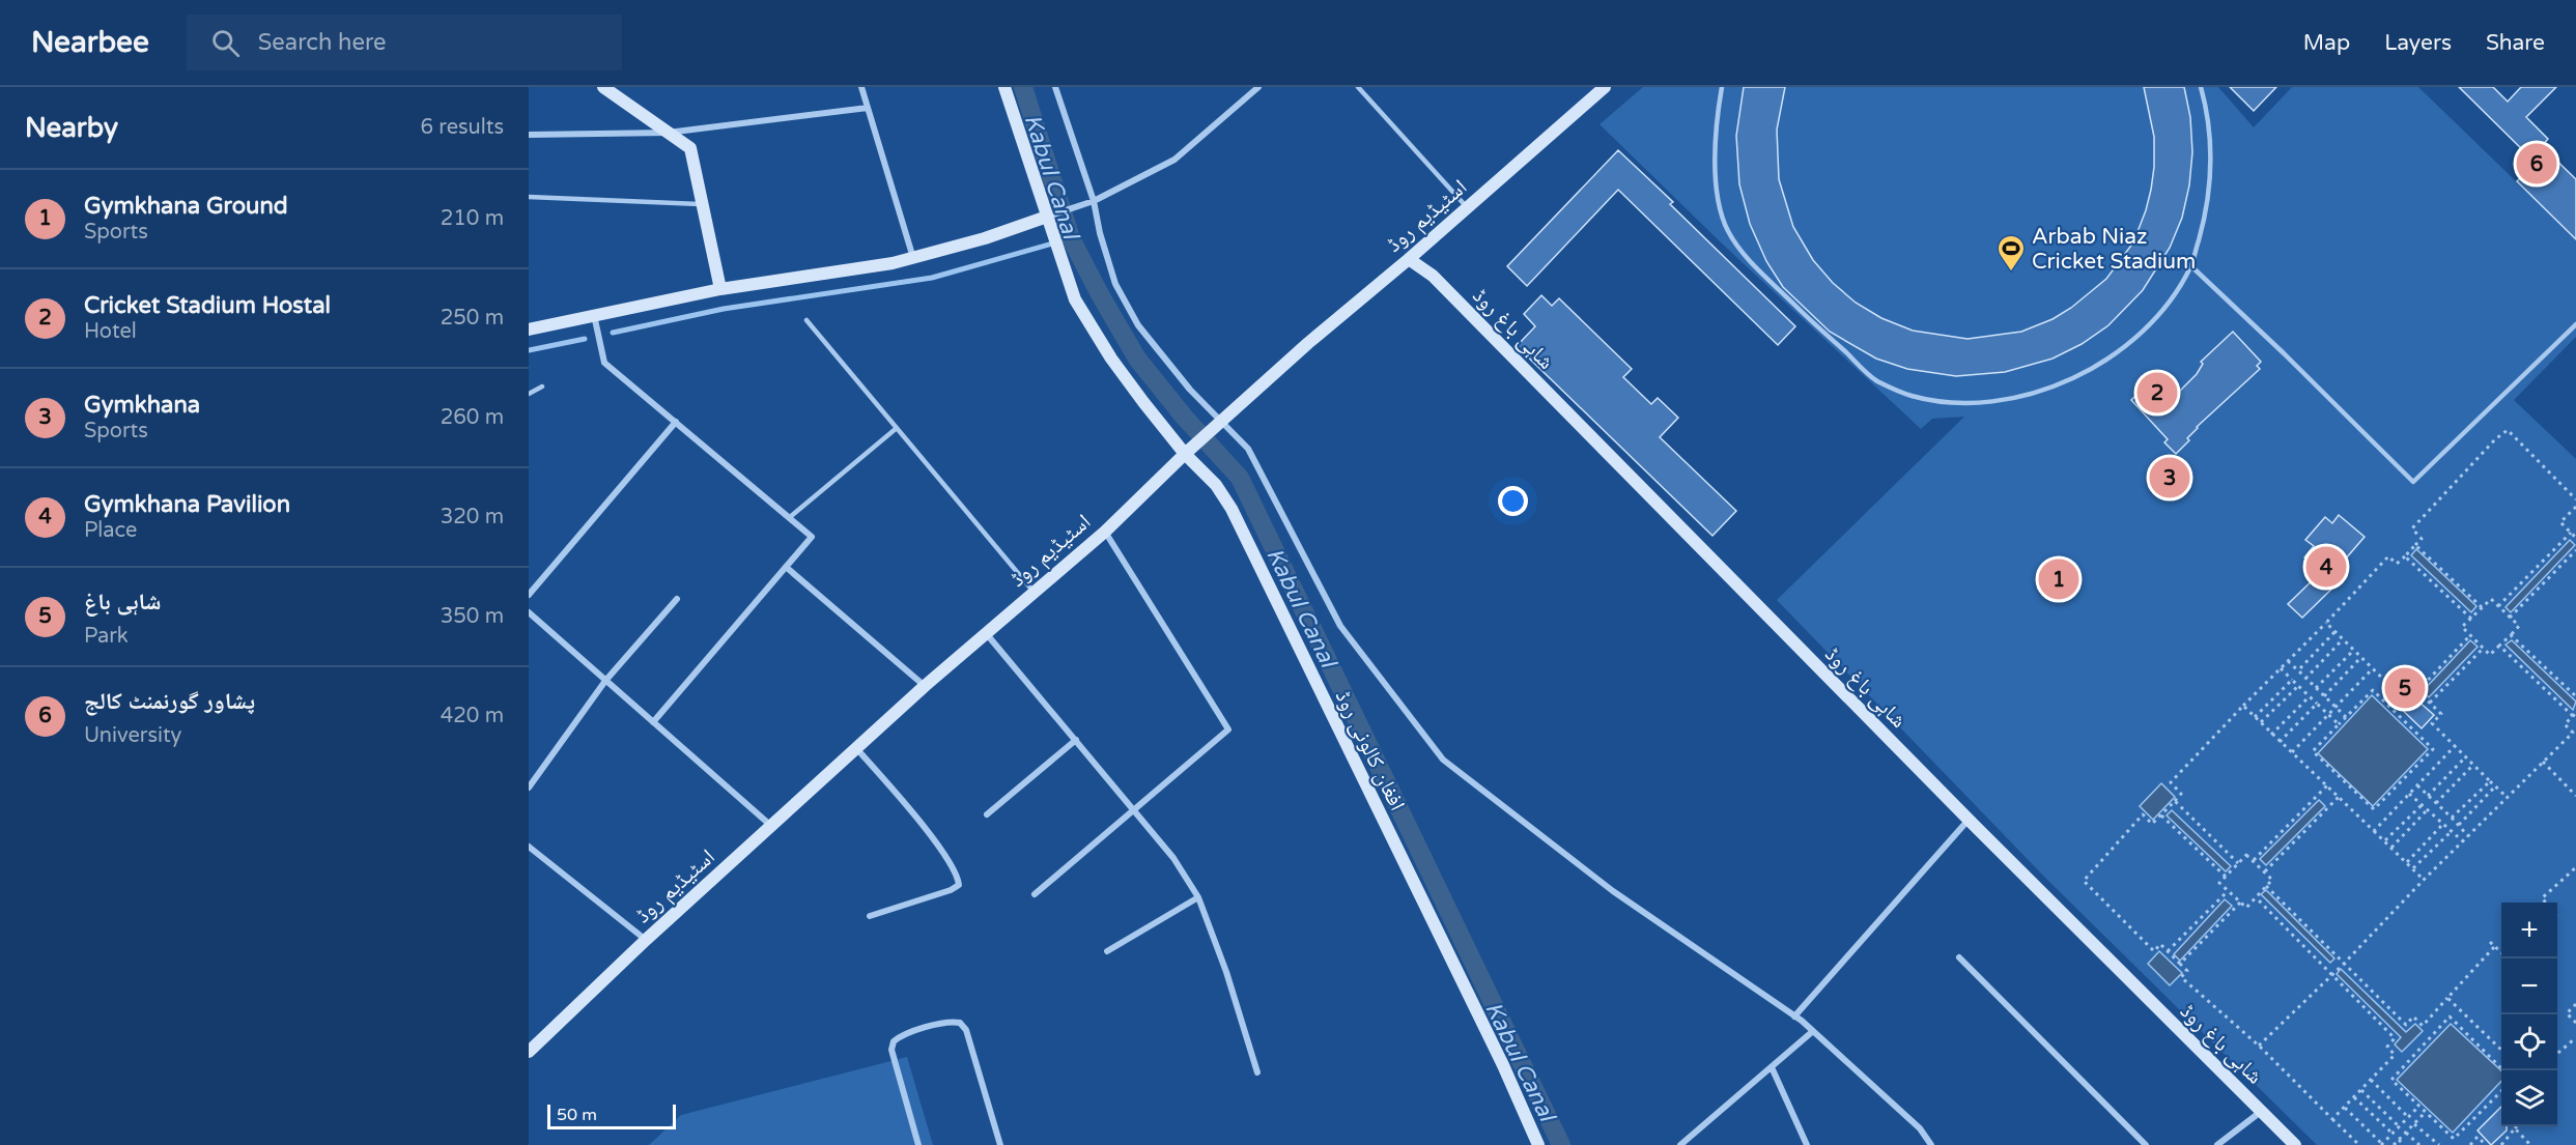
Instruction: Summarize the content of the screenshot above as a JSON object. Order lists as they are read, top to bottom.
{
  "streets": {
    "main road": ["اسٹیڈیم روڈ", "شاہی باغ روڈ", "افغان کالونی روڈ"]
  },
  "crossings": [
    ["اسٹیڈیم روڈ", "شاہی باغ روڈ"],
    ["اسٹیڈیم روڈ", "افغان کالونی روڈ"]
  ],
  "water": ["Kabul Canal"],
  "places": {
    "sports": ["Arbab Niaz Cricket Stadium"]
  },
  "scale_bar": "50 m",
  "page": {
    "header": "Nearbee",
    "search": "Search here",
    "nav": ["Map", "Layers", "Share"],
    "heading": ["Nearby", "6 results"],
    "pins": [
      "6",
      "2",
      "3",
      "4",
      "1",
      "5"
    ],
    "list": [
      {
        "mark": "1",
        "name": "Gymkhana Ground",
        "note": "Sports",
        "value": "210 m"
      },
      {
        "mark": "2",
        "name": "Cricket Stadium Hostal",
        "note": "Hotel",
        "value": "250 m"
      },
      {
        "mark": "3",
        "name": "Gymkhana",
        "note": "Sports",
        "value": "260 m"
      },
      {
        "mark": "4",
        "name": "Gymkhana Pavilion",
        "note": "Place",
        "value": "320 m"
      },
      {
        "mark": "5",
        "name": "شاہی باغ",
        "note": "Park",
        "value": "350 m"
      },
      {
        "mark": "6",
        "name": "پشاور گورنمنٹ کالج",
        "note": "University",
        "value": "420 m"
      }
    ],
    "map_buttons": ["+", "−"],
    "scale": "50 m"
  }
}
